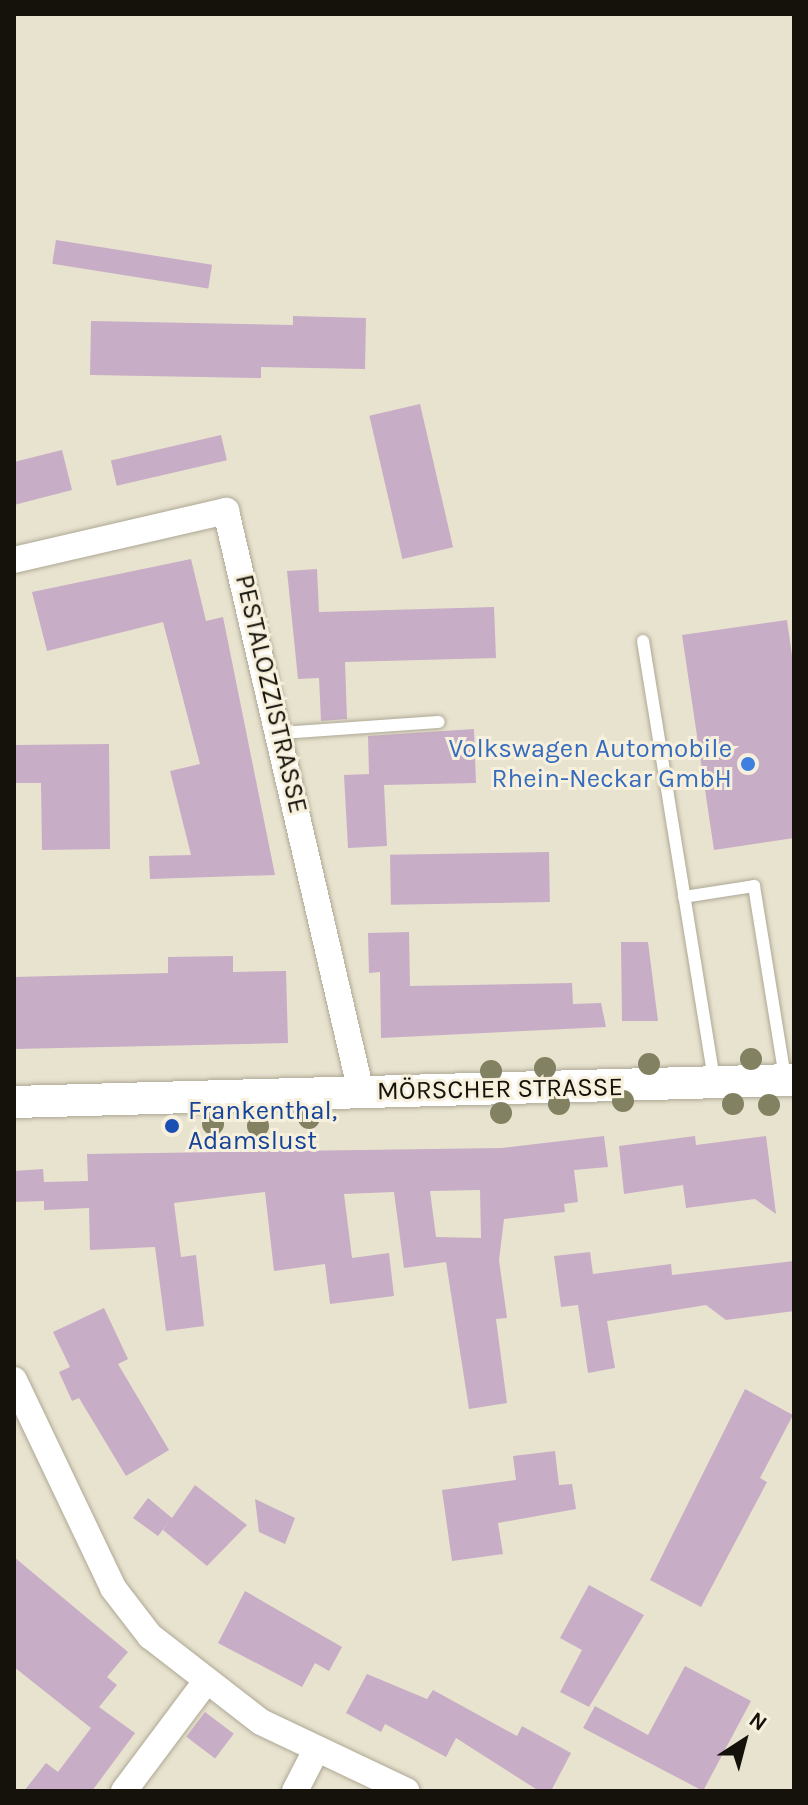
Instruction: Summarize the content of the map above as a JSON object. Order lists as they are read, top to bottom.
{
  "streets": {
    "street": ["PESTALOZZISTRASSE", "MÖRSCHER STRASSE"]
  },
  "crossings": [
    ["PESTALOZZISTRASSE", "MÖRSCHER STRASSE"]
  ],
  "places": ["Volkswagen Automobile Rhein-Neckar GmbH", "Frankenthal, Adamslust"],
  "north": "top right"
}
